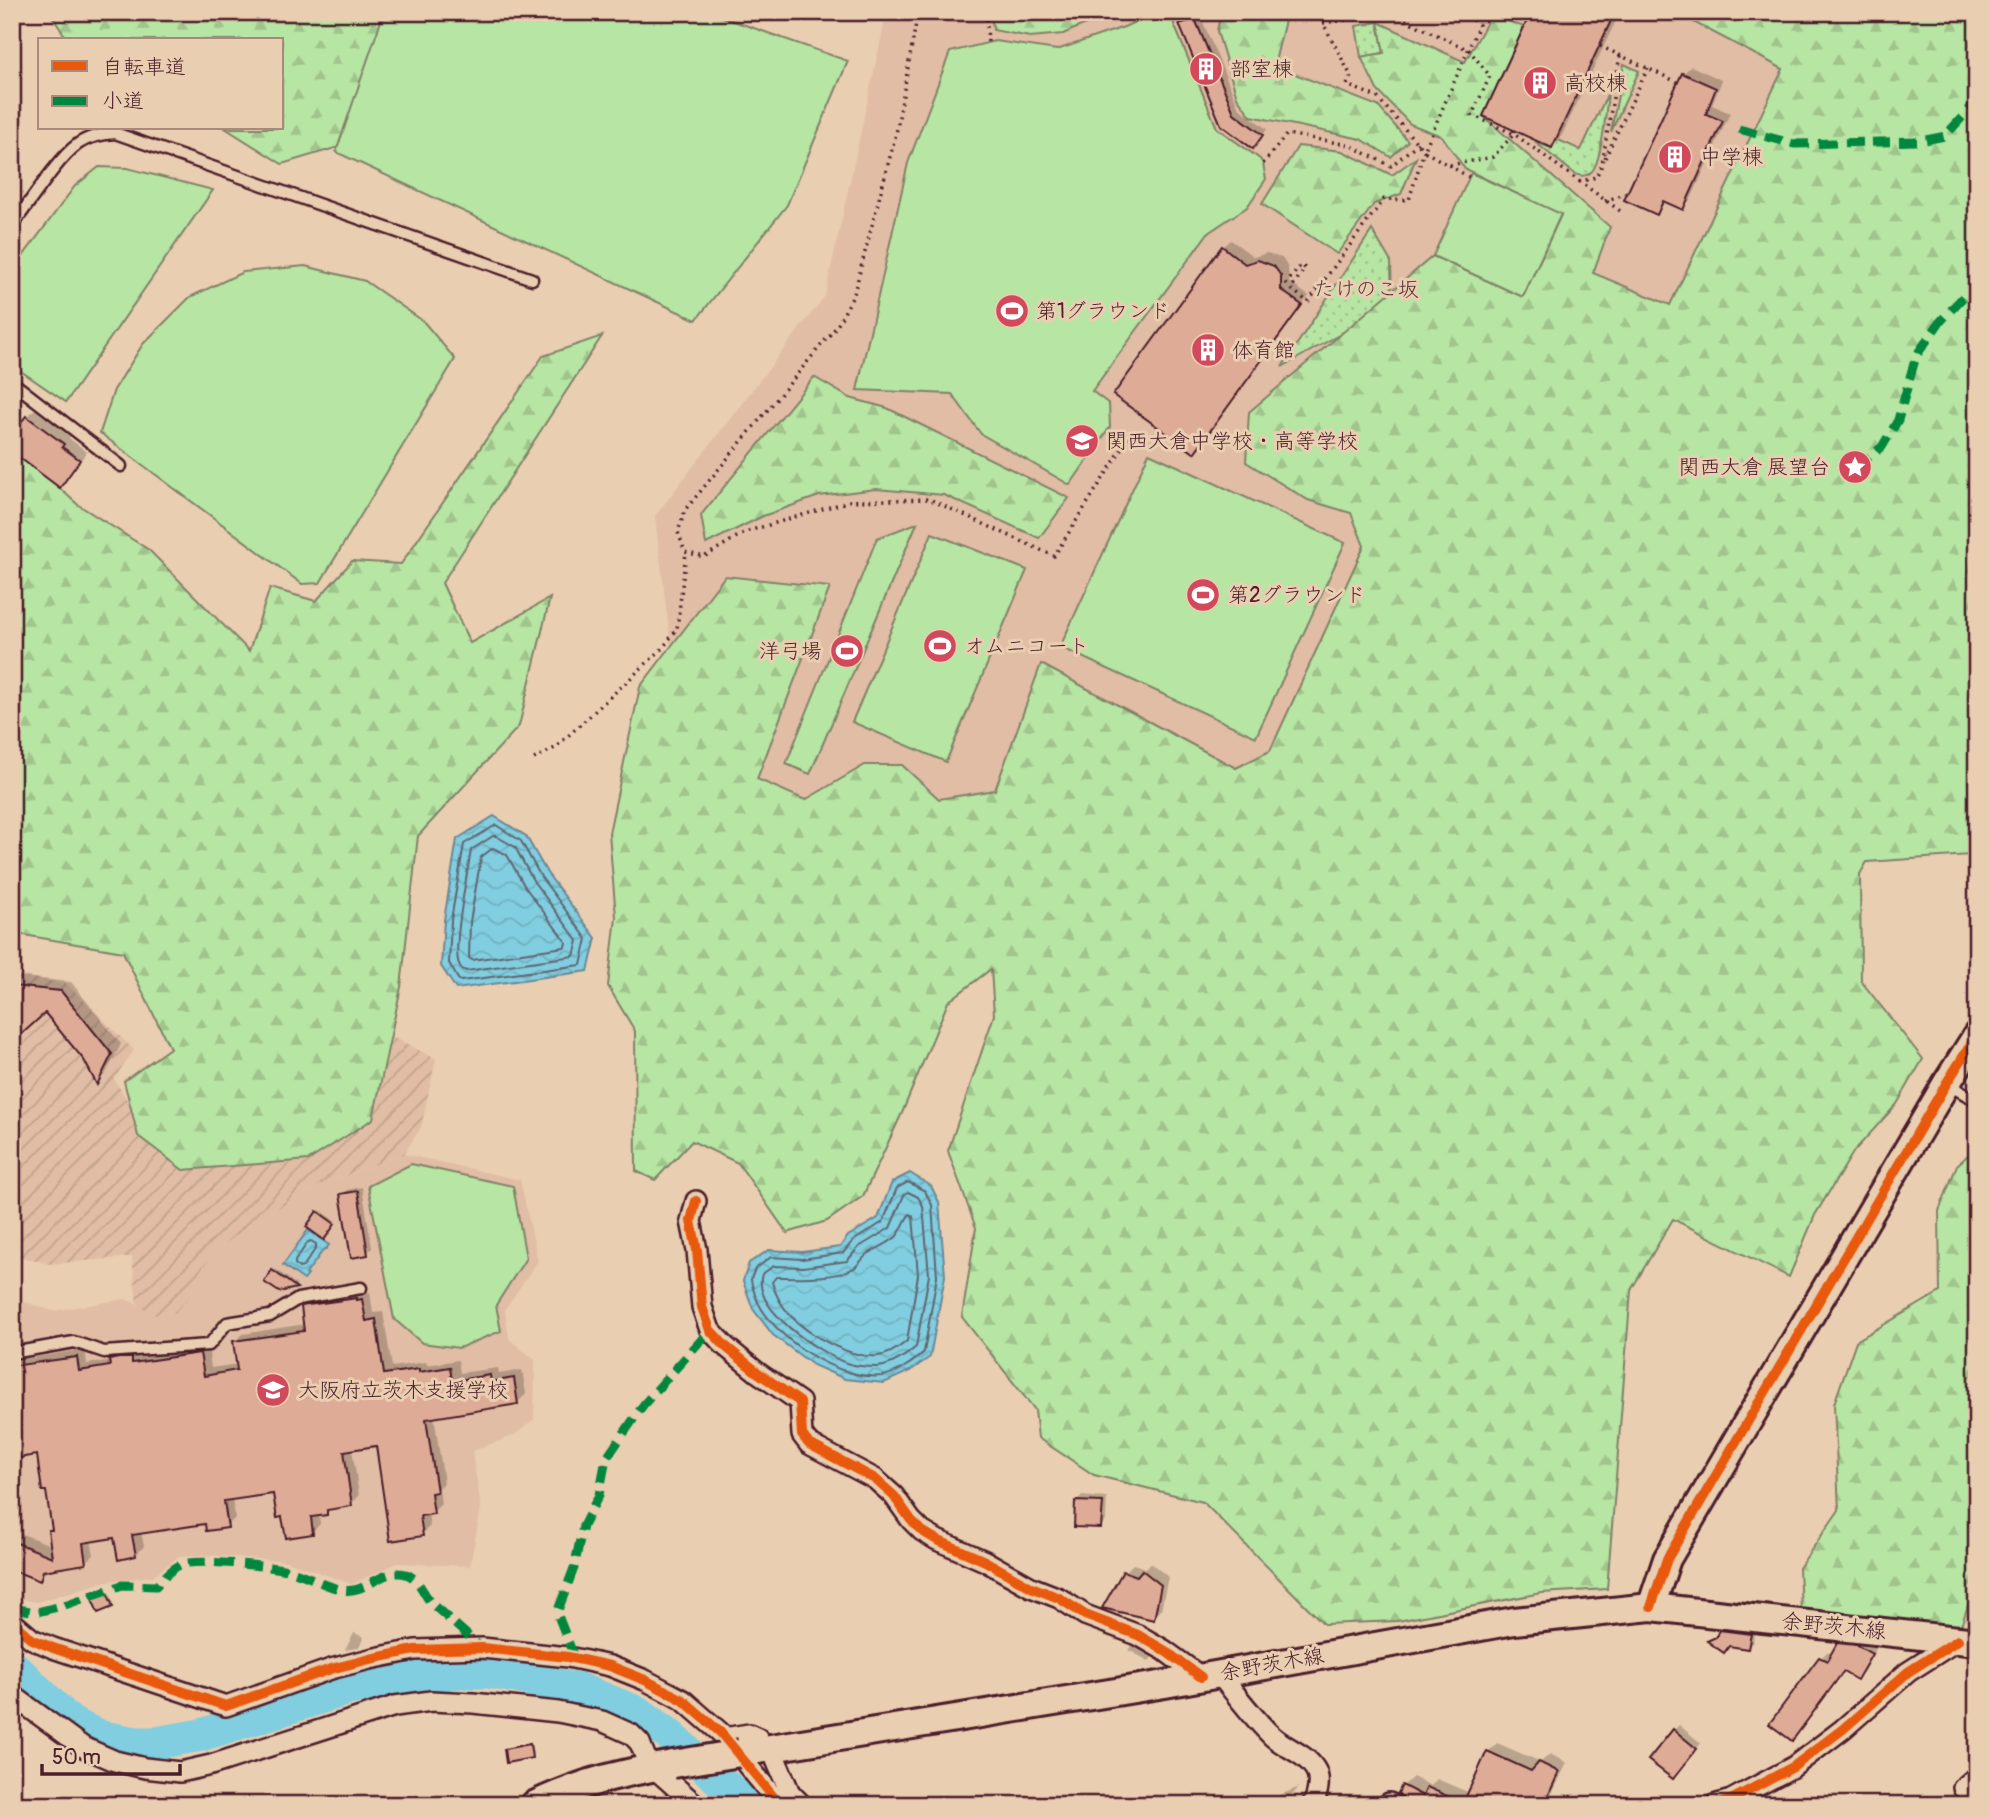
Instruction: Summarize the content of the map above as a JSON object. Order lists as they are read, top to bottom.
{
  "streets": {
    "main road": ["余野茨木線"]
  },
  "parks": ["たけのこ坂"],
  "places": {
    "building": [
      "部室棟",
      "高校棟",
      "中学棟",
      "体育館"
    ],
    "sports": [
      "第1グラウンド",
      "第2グラウンド",
      "オムニコート",
      "洋弓場"
    ],
    "school or university": ["関西大倉中学校・高等学校", "大阪府立茨木支援学校"],
    "place": ["関西大倉 展望台"]
  },
  "legend": ["自転車道", "小道"],
  "scale_bar": "50 m"
}
